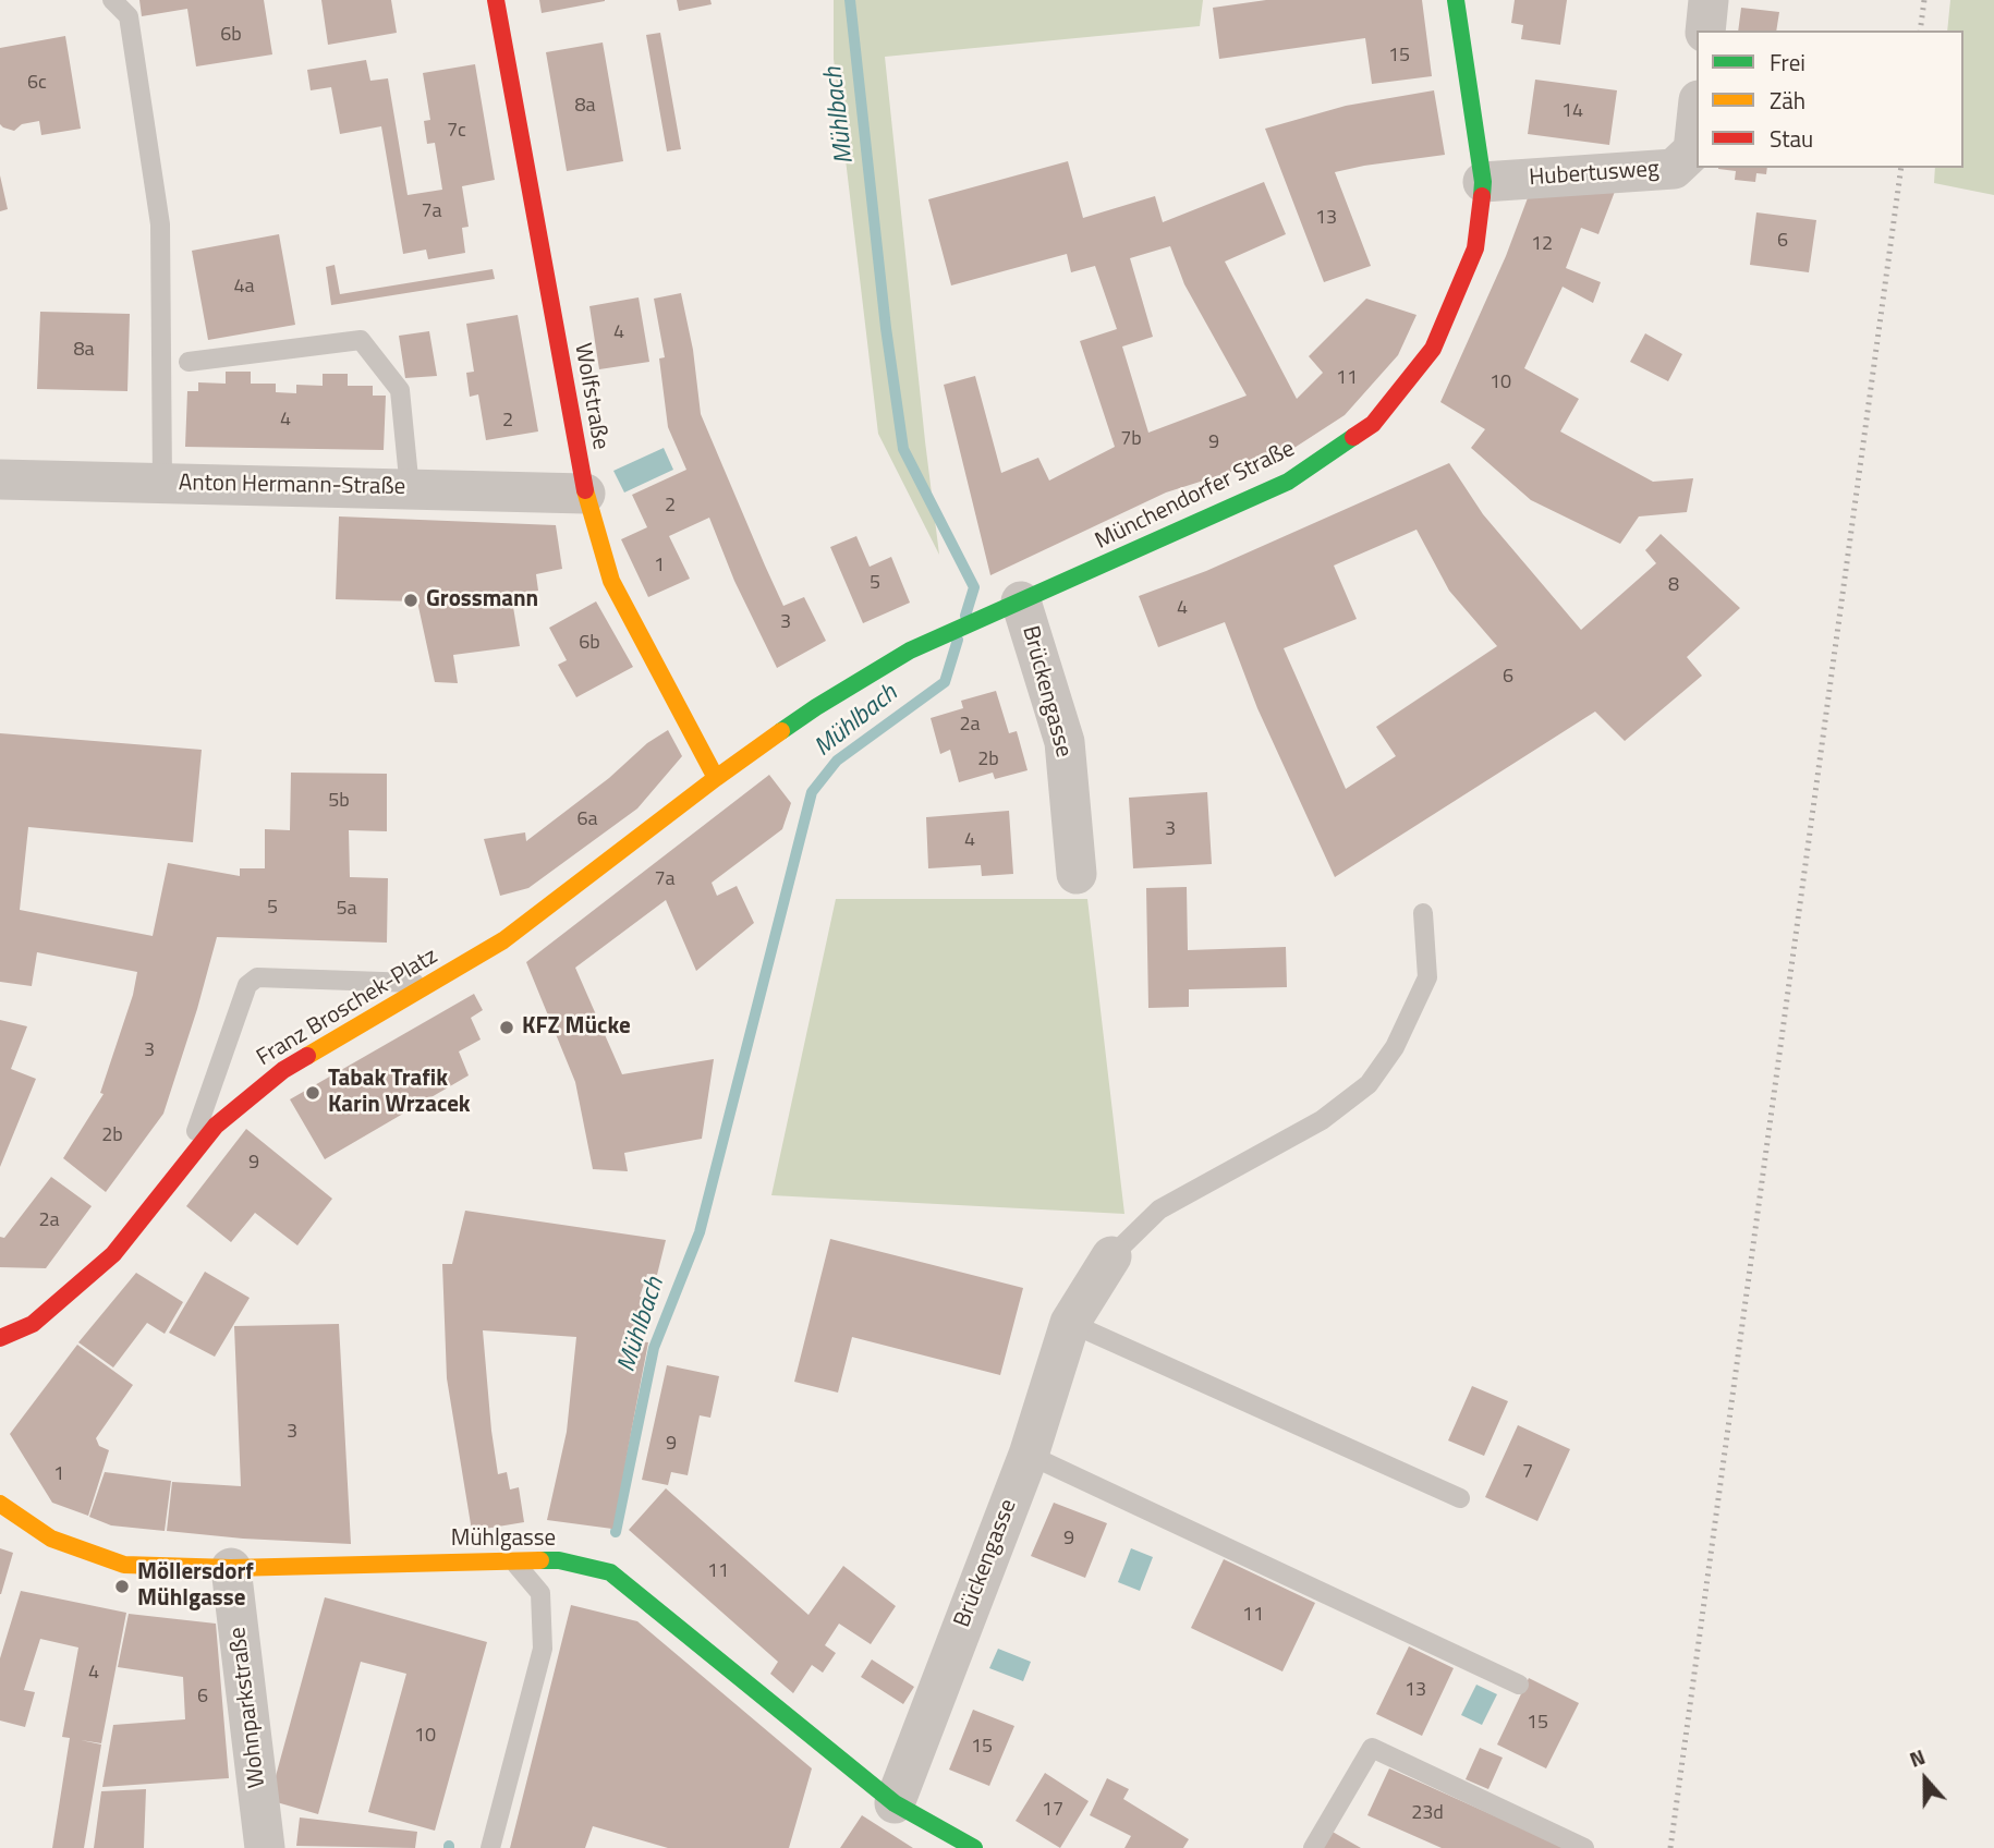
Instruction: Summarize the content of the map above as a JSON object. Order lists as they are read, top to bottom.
{
  "streets": {
    "street": [
      "Hubertusweg",
      "Wolfstraße",
      "Anton Hermann-Straße",
      "Münchendorfer Straße",
      "Brückengasse",
      "Franz Broschek-Platz",
      "Mühlgasse",
      "Wohnparkstraße"
    ]
  },
  "crossings": [
    ["Hubertusweg", "Münchendorfer Straße"],
    ["Wolfstraße", "Anton Hermann-Straße"],
    ["Wolfstraße", "Münchendorfer Straße"],
    ["Wolfstraße", "Franz Broschek-Platz"],
    ["Münchendorfer Straße", "Brückengasse"],
    ["Münchendorfer Straße", "Franz Broschek-Platz"],
    ["Brückengasse", "Mühlgasse"],
    ["Mühlgasse", "Wohnparkstraße"]
  ],
  "water": ["Mühlbach"],
  "places": [
    "Grossmann",
    "KFZ Mücke",
    "Tabak Trafik Karin Wrzacek",
    "Möllersdorf Mühlgasse"
  ],
  "house_numbers": [
    "6b",
    "15",
    "6c",
    "8a",
    "14",
    "7c",
    "7a",
    "13",
    "6",
    "12",
    "4a",
    "4",
    "8a",
    "11",
    "10",
    "4",
    "2",
    "7b",
    "9",
    "2",
    "1",
    "5",
    "8",
    "4",
    "3",
    "6b",
    "6",
    "2a",
    "2b",
    "5b",
    "6a",
    "3",
    "4",
    "7a",
    "5",
    "5a",
    "3",
    "2b",
    "9",
    "2a",
    "3",
    "9",
    "7",
    "1",
    "9",
    "11",
    "11",
    "4",
    "13",
    "6",
    "15",
    "10",
    "15",
    "17",
    "23d"
  ],
  "legend": ["Frei", "Zäh", "Stau"],
  "north": "top"
}
